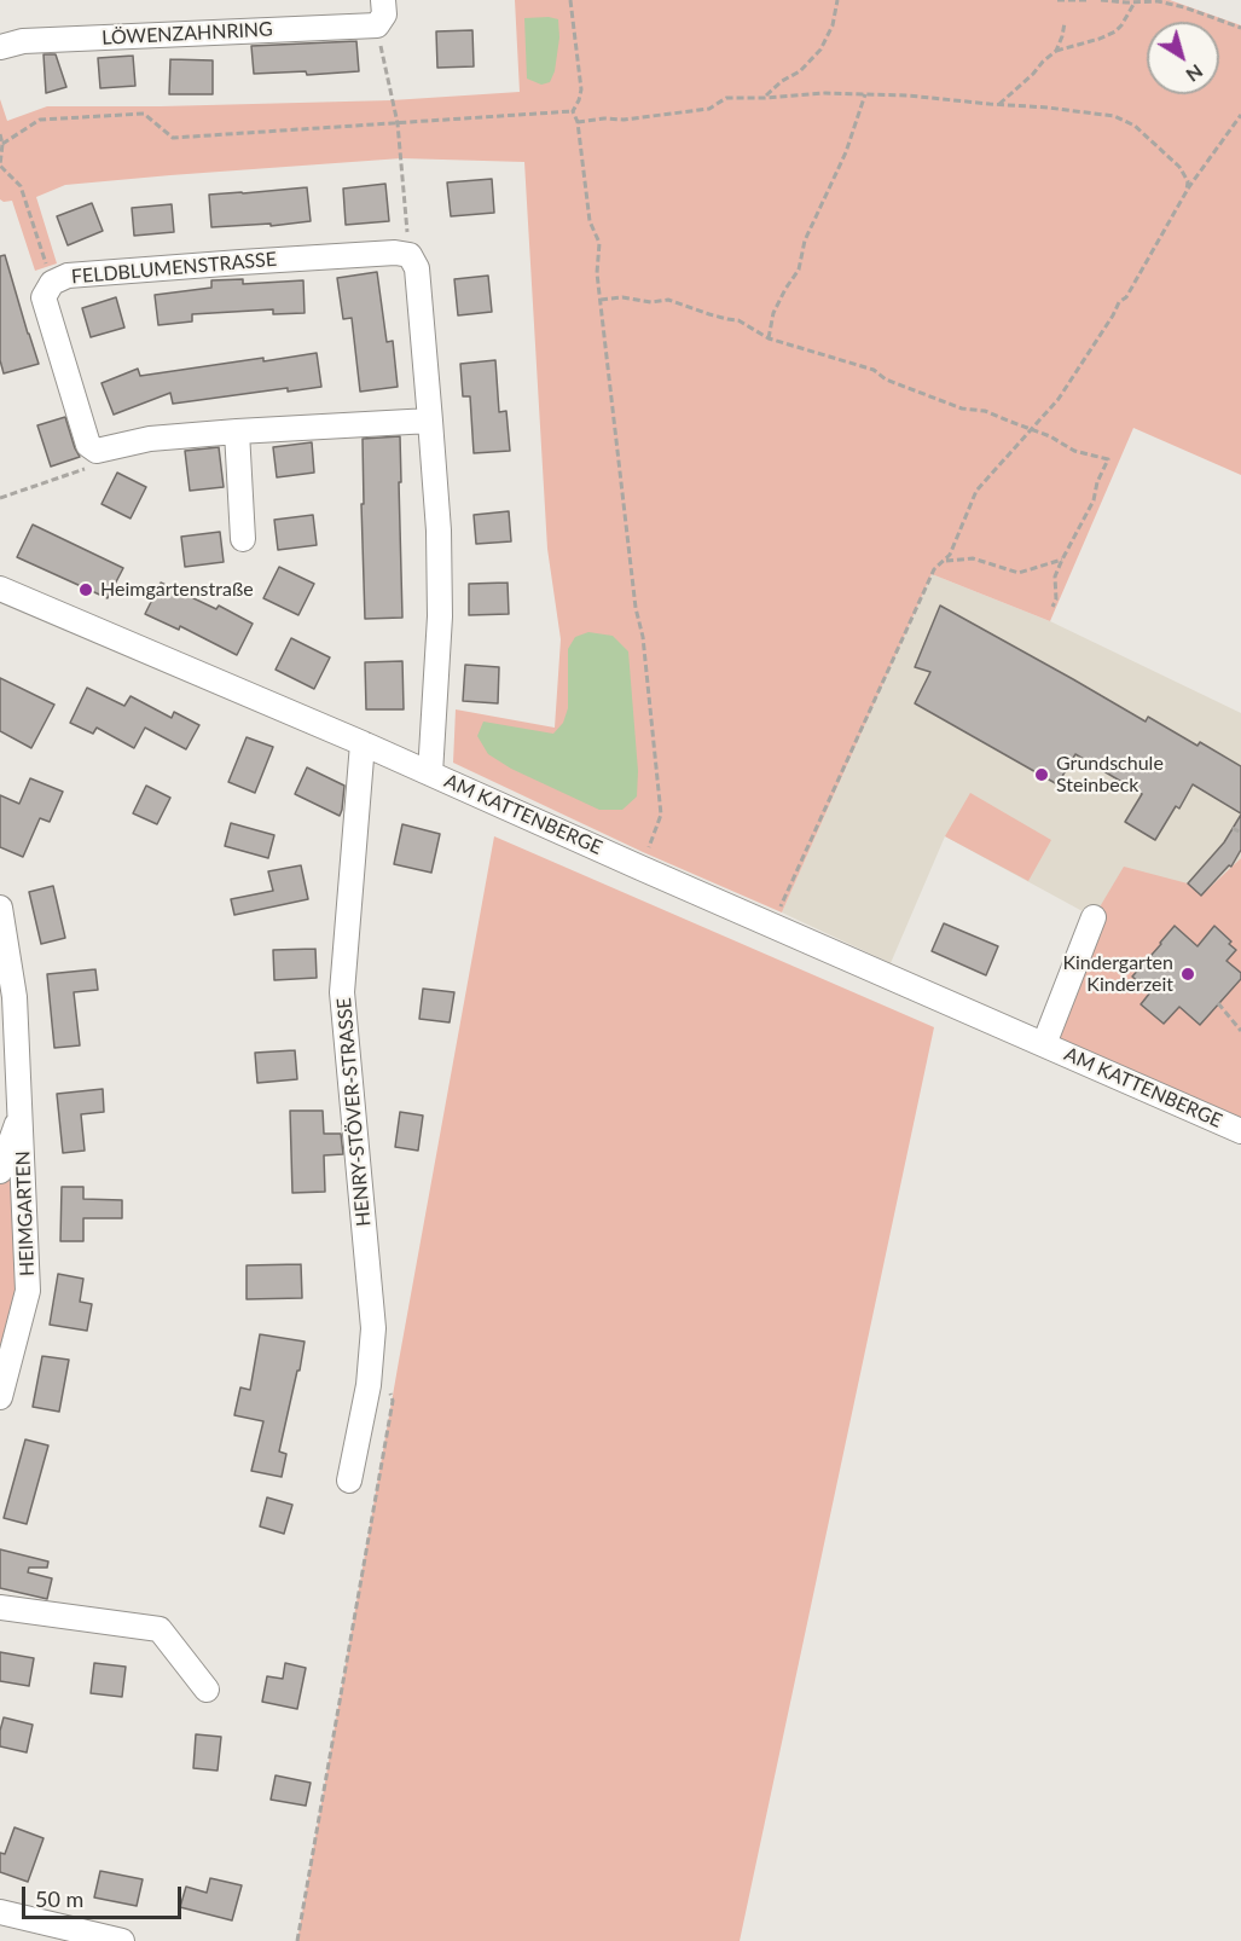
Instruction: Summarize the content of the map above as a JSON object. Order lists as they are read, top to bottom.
{
  "streets": {
    "street": [
      "LÖWENZAHNRING",
      "FELDBLUMENSTRASSE",
      "AM KATTENBERGE",
      "HENRY-STÖVER-STRASSE",
      "HEIMGARTEN"
    ]
  },
  "crossings": [
    ["AM KATTENBERGE", "HENRY-STÖVER-STRASSE"]
  ],
  "places": ["Heimgartenstraße", "Grundschule Steinbeck", "Kindergarten Kinderzeit"],
  "scale_bar": "50 m",
  "north": "bottom right"
}
